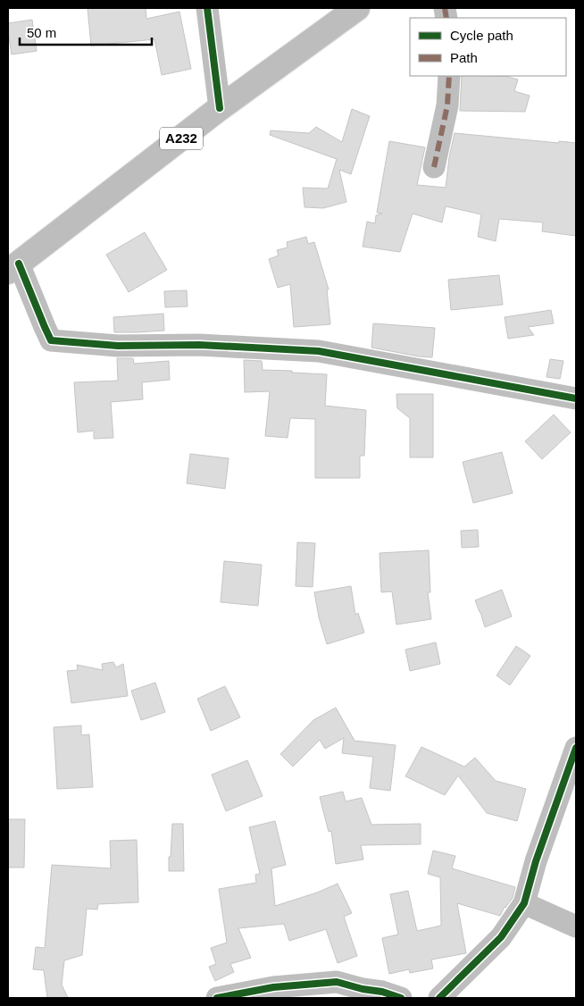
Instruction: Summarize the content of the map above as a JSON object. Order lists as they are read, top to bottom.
{
  "streets": {
    "main road": ["A232"]
  },
  "legend": ["Cycle path", "Path"],
  "scale_bar": "50 m"
}
